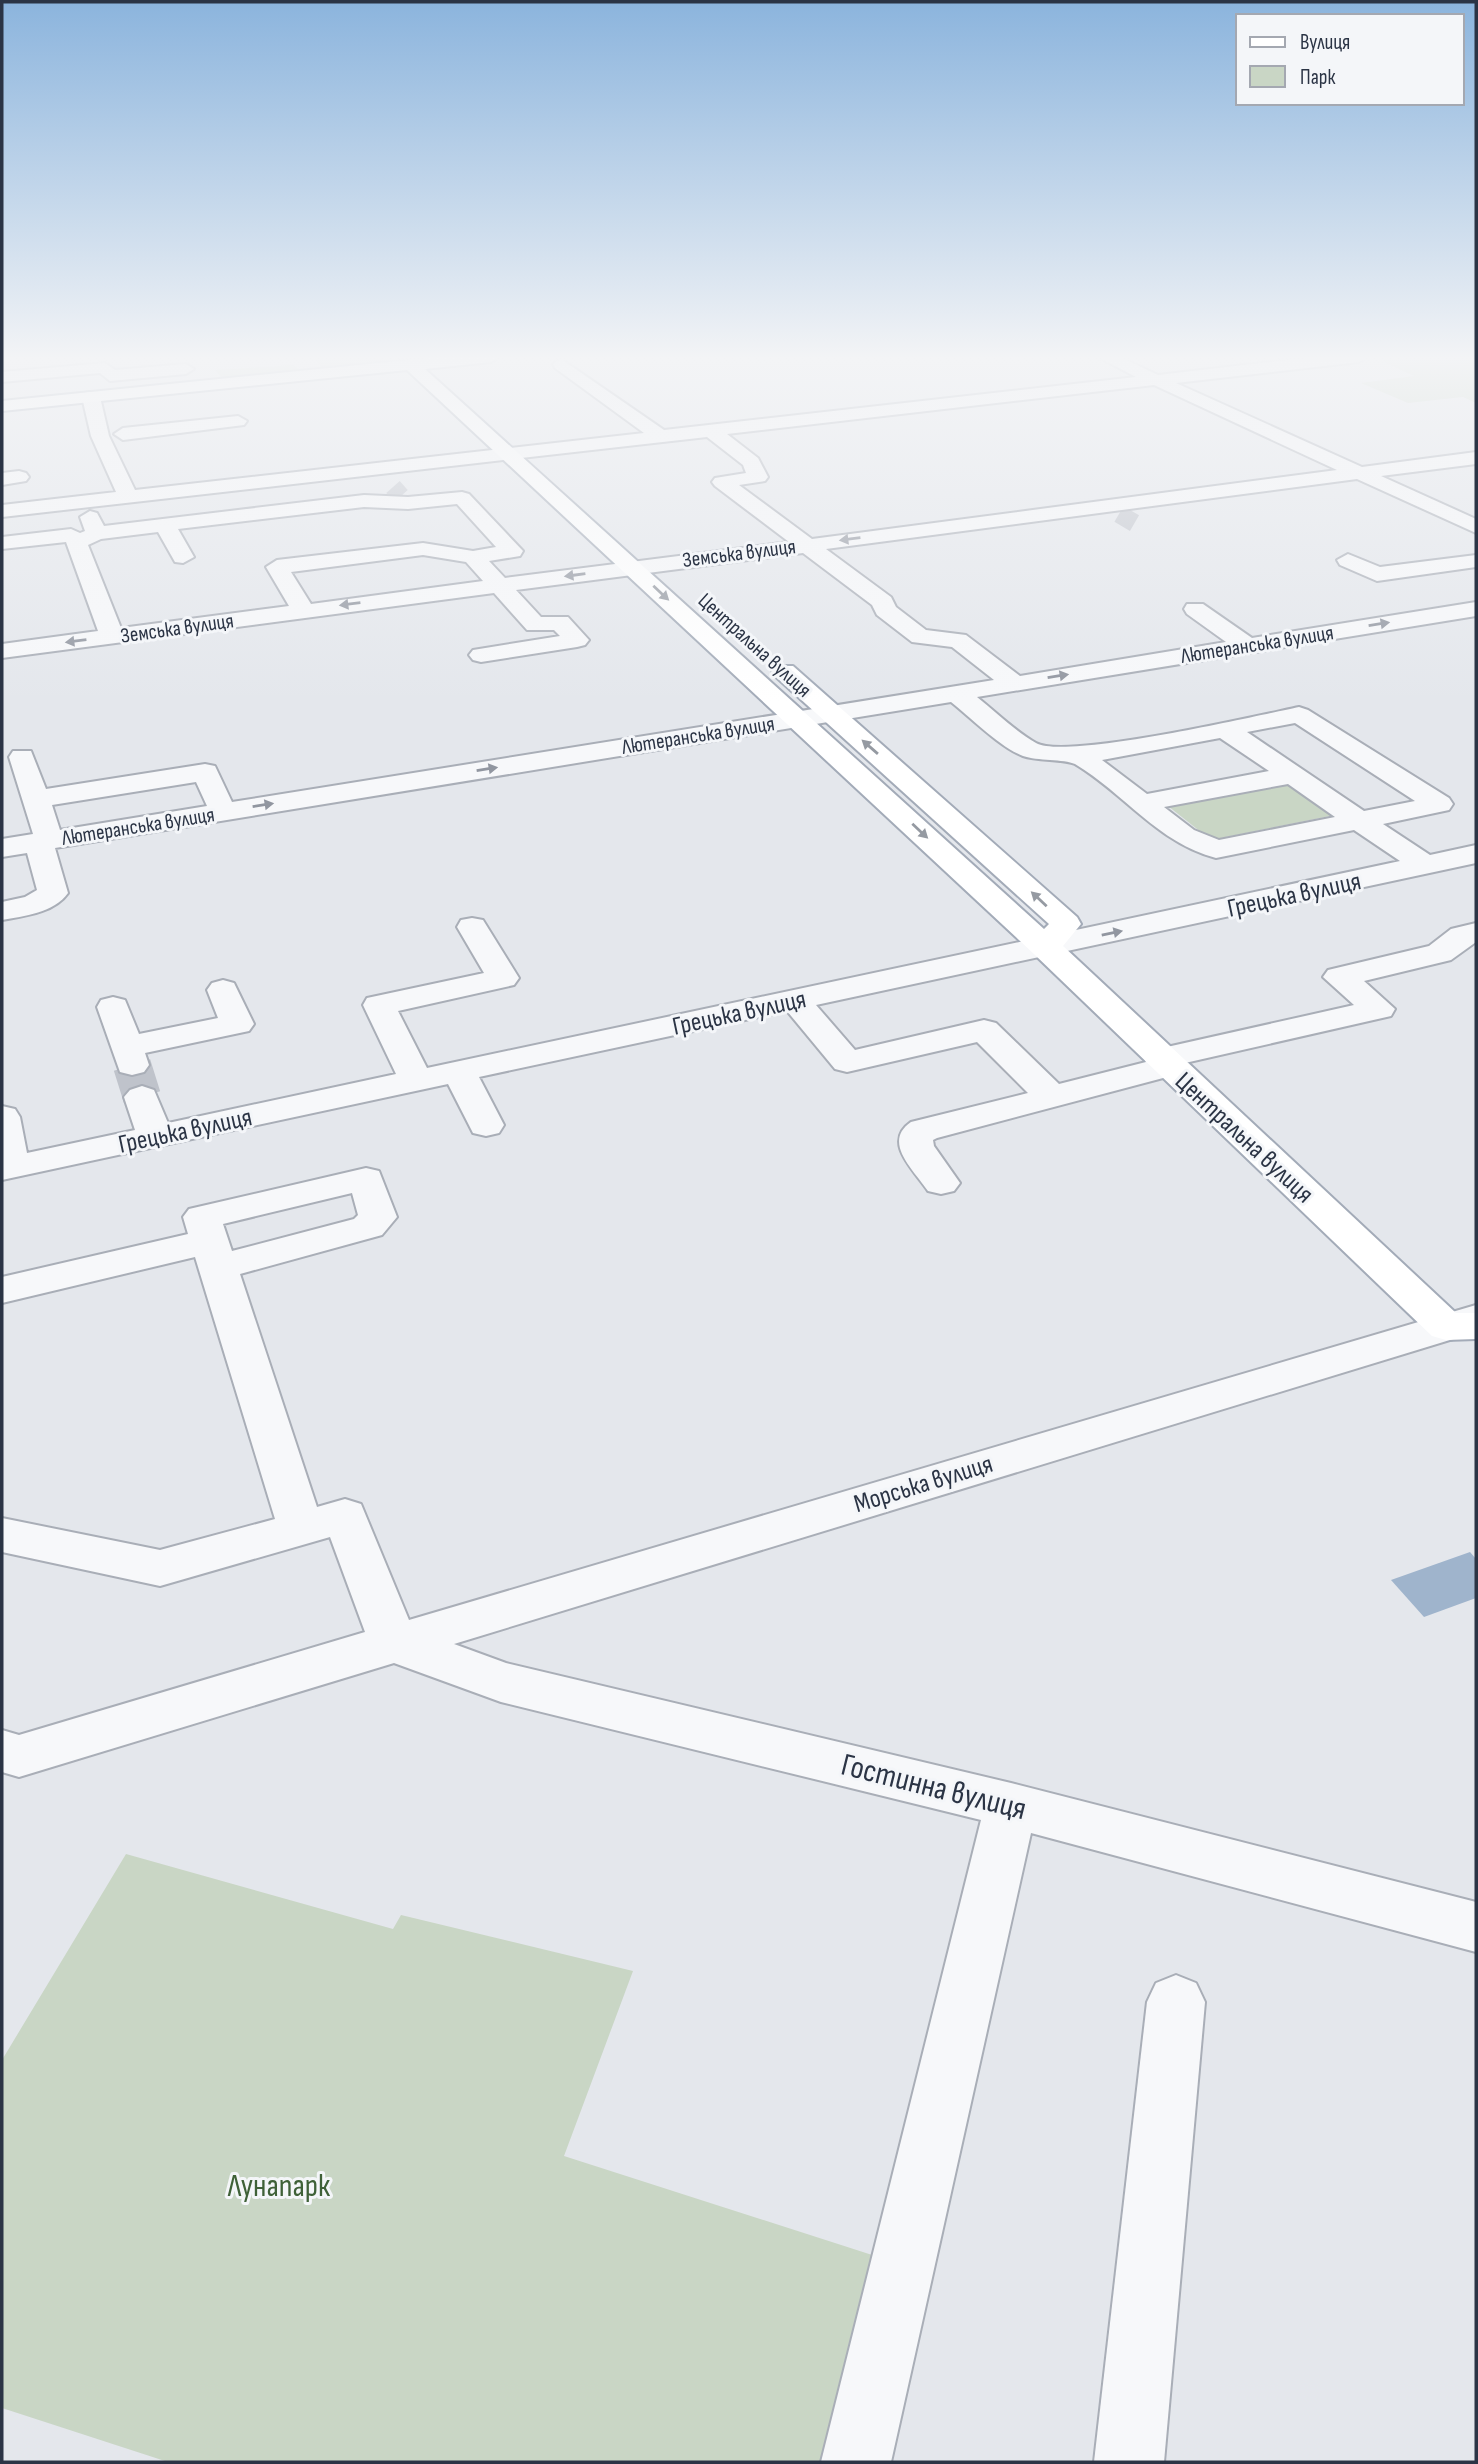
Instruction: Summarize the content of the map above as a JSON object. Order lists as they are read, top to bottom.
{
  "streets": {
    "main road": ["Центральна вулиця"],
    "street": [
      "Земська вулиця",
      "Лютеранська вулиця",
      "Грецька вулиця",
      "Морська вулиця",
      "Гостинна вулиця"
    ]
  },
  "crossings": [
    ["Земська вулиця", "Центральна вулиця"],
    ["Лютеранська вулиця", "Центральна вулиця"],
    ["Центральна вулиця", "Грецька вулиця"],
    ["Центральна вулиця", "Морська вулиця"],
    ["Морська вулиця", "Гостинна вулиця"]
  ],
  "parks": ["Лунапарк"],
  "legend": ["Вулиця", "Парк"]
}
